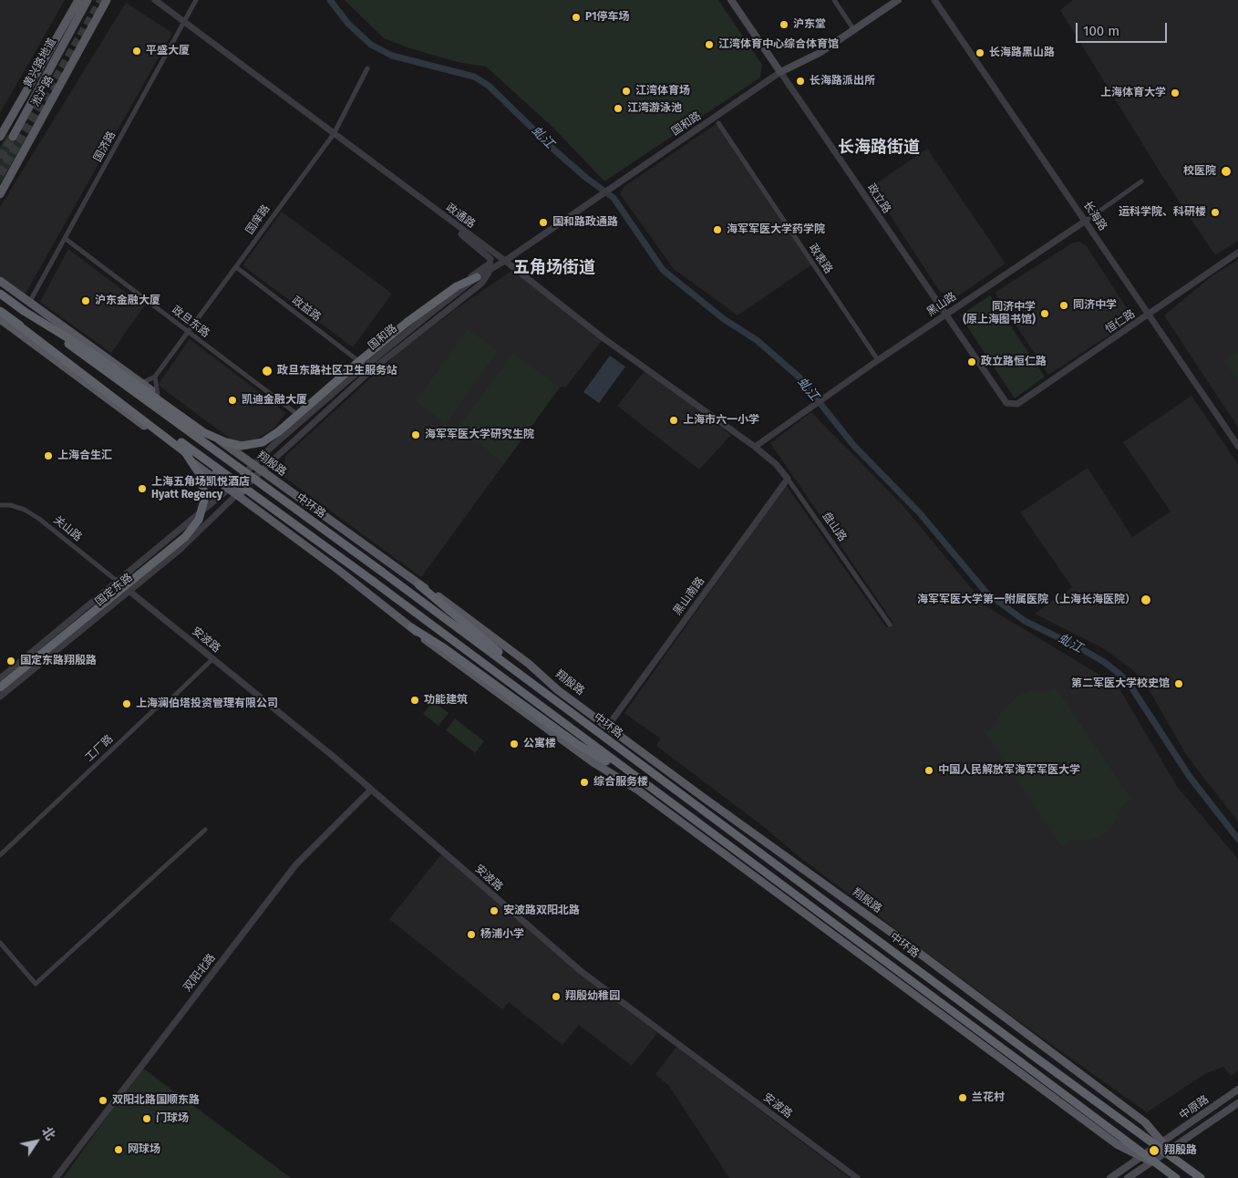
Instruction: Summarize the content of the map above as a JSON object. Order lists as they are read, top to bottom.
{
  "streets": {
    "highway": ["中环路"],
    "main road": [
      "黄兴路地道",
      "淞沪路",
      "国和路",
      "政立路",
      "翔殷路",
      "中原路"
    ],
    "street": [
      "国济路",
      "政通路",
      "长海路",
      "国庠路",
      "政衷路",
      "黑山路",
      "政益路",
      "政旦东路",
      "恒仁路",
      "盘山路",
      "关山路",
      "国定东路",
      "黑山南路",
      "安波路",
      "工厂路",
      "双阳北路"
    ]
  },
  "crossings": [
    ["国和路", "政立路"],
    ["国和路", "政通路"],
    ["国和路", "政益路"],
    ["国和路", "政旦东路"],
    ["国和路", "翔殷路"],
    ["国和路", "国定东路"],
    ["国济路", "政通路"],
    ["国济路", "政旦东路"],
    ["国济路", "翔殷路"],
    ["政立路", "黑山路"],
    ["政立路", "恒仁路"],
    ["政通路", "国庠路"],
    ["政通路", "黑山路"],
    ["政通路", "盘山路"],
    ["长海路", "黑山路"],
    ["长海路", "恒仁路"],
    ["国庠路", "政益路"],
    ["国庠路", "政旦东路"],
    ["国庠路", "翔殷路"],
    ["政衷路", "黑山路"],
    ["黑山路", "盘山路"],
    ["翔殷路", "黑山南路"],
    ["翔殷路", "中原路"],
    ["盘山路", "黑山南路"],
    ["关山路", "国定东路"],
    ["关山路", "安波路"],
    ["国定东路", "安波路"],
    ["安波路", "工厂路"],
    ["安波路", "双阳北路"]
  ],
  "districts": ["长海路街道", "五角场街道"],
  "water": ["虬江"],
  "places": [
    "P1停车场",
    "沪东堂",
    "江湾体育中心综合体育馆",
    "平盛大厦",
    "长海路黑山路",
    "长海路派出所",
    "江湾体育场",
    "上海体育大学",
    "江湾游泳池",
    "校医院",
    "运科学院、科研楼",
    "国和路政通路",
    "海军军医大学药学院",
    "沪东金融大厦",
    "同济中学",
    "同济中学 (原上海图书馆)",
    "政立路恒仁路",
    "政旦东路社区卫生服务站",
    "凯迪金融大厦",
    "上海市六一小学",
    "海军军医大学研究生院",
    "上海合生汇",
    "上海五角场凯悦酒店 Hyatt Regency",
    "海军军医大学第一附属医院（上海长海医院）",
    "国定东路翔殷路",
    "第二军医大学校史馆",
    "功能建筑",
    "上海澜伯塔投资管理有限公司",
    "公寓楼",
    "中国人民解放军海军军医大学",
    "综合服务楼",
    "安波路双阳北路",
    "杨浦小学",
    "翔殷幼稚园",
    "兰花村",
    "双阳北路国顺东路",
    "门球场",
    "网球场",
    "翔殷路"
  ],
  "scale_bar": "100 m",
  "north": "top right"
}
